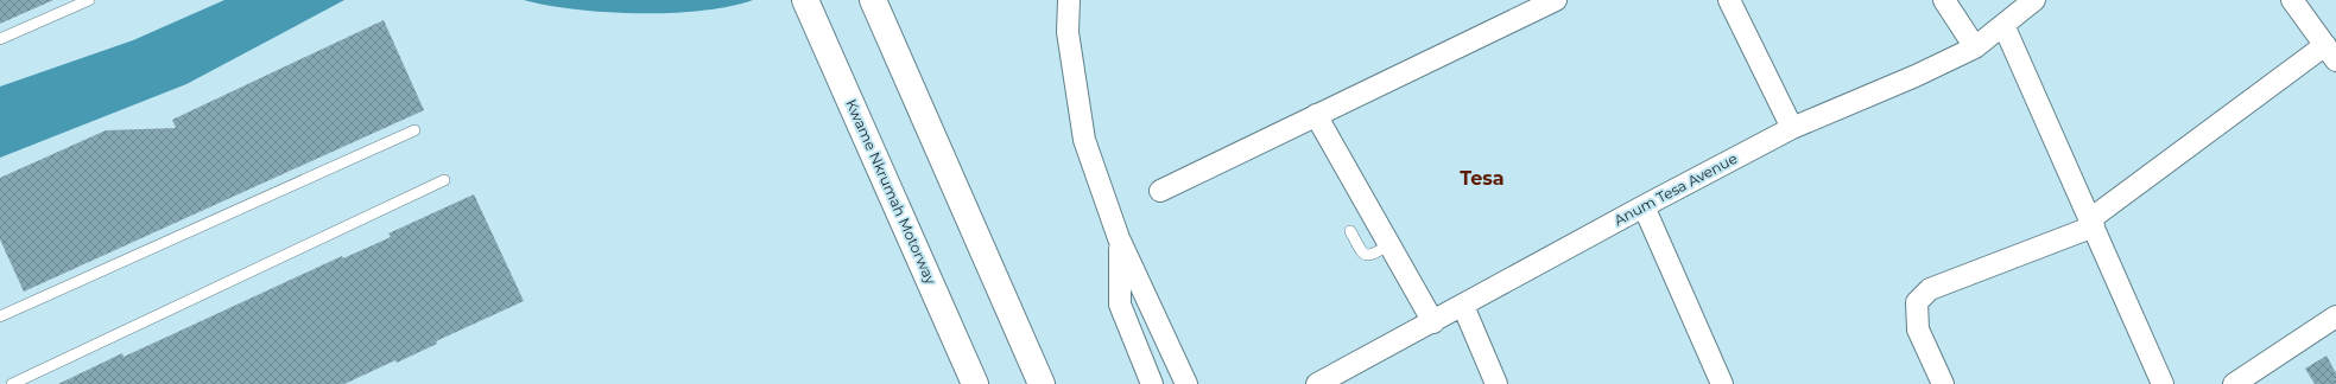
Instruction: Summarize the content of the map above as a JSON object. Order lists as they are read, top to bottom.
{
  "streets": {
    "highway": ["Kwame Nkrumah Motorway"],
    "street": ["Anum Tesa Avenue"]
  },
  "districts": ["Tesa"]
}
